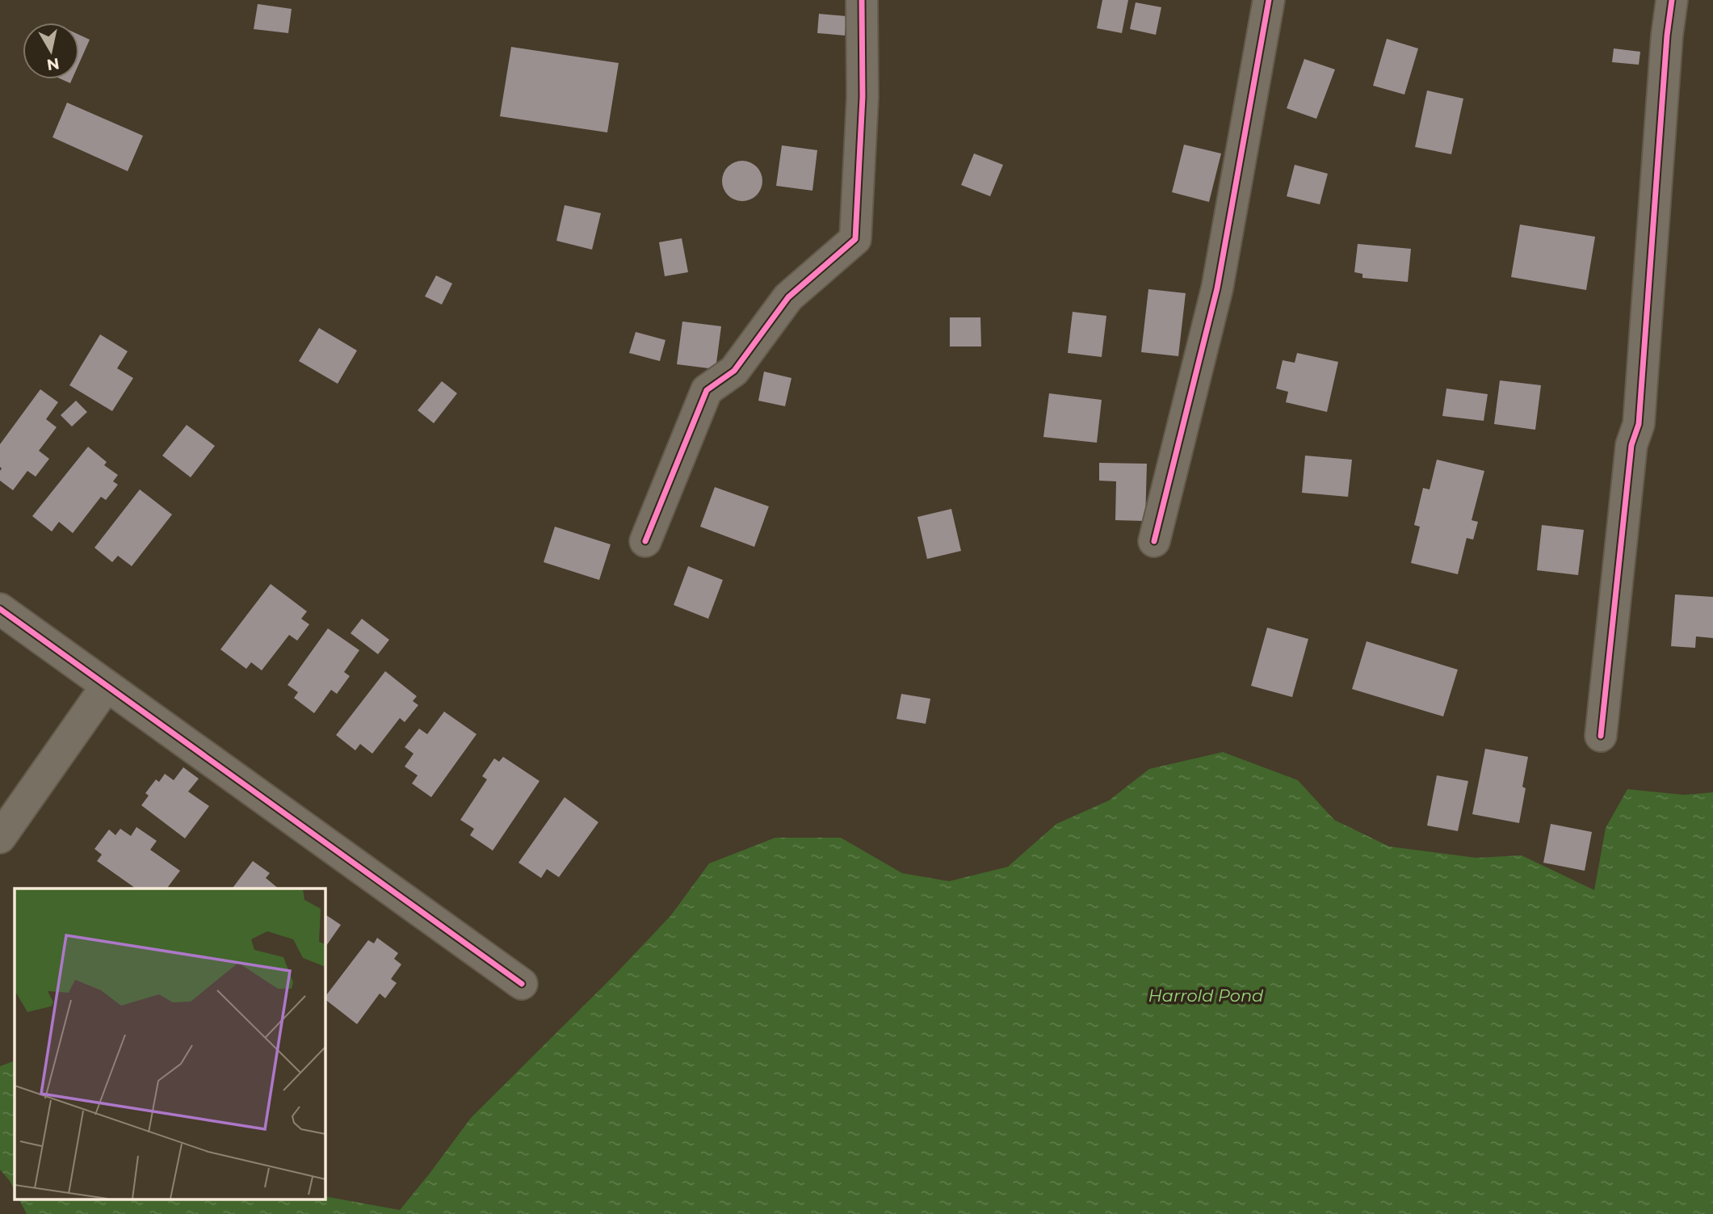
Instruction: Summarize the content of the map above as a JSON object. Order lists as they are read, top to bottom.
{
  "water": ["Harrold Pond"],
  "north": "bottom"
}
